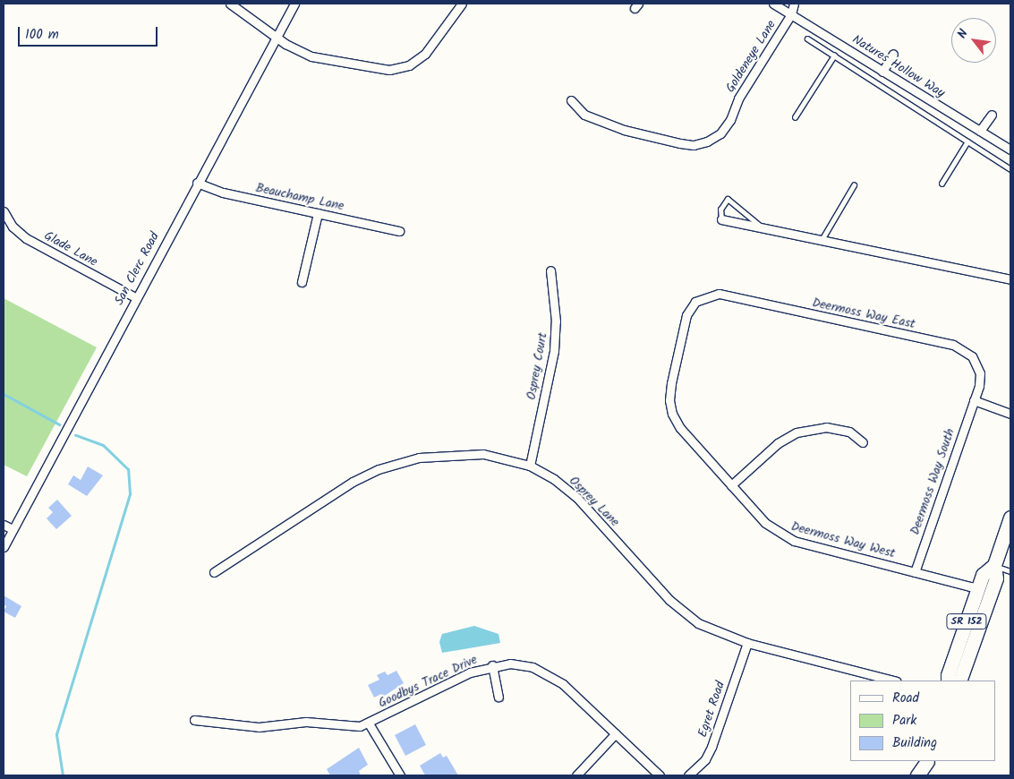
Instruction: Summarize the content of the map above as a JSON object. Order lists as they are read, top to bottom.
{
  "streets": {
    "main road": ["SR 152"],
    "street": [
      "Goldeneye Lane",
      "Natures Hollow Way",
      "Beauchamp Lane",
      "Glade Lane",
      "San Clerc Road",
      "Deermoss Way East",
      "Osprey Court",
      "Deermoss Way South",
      "Osprey Lane",
      "Deermoss Way West",
      "Goodbys Trace Drive",
      "Egret Road"
    ]
  },
  "crossings": [
    ["Goldeneye Lane", "Natures Hollow Way"],
    ["Beauchamp Lane", "San Clerc Road"],
    ["Glade Lane", "San Clerc Road"],
    ["Deermoss Way East", "Deermoss Way South"],
    ["Deermoss Way East", "Deermoss Way West"],
    ["Osprey Court", "Osprey Lane"],
    ["Deermoss Way South", "Deermoss Way West"],
    ["Osprey Lane", "Egret Road"],
    ["Deermoss Way West", "SR 152"]
  ],
  "legend": ["Road", "Park", "Building"],
  "scale_bar": "100 m",
  "north": "top left"
}
